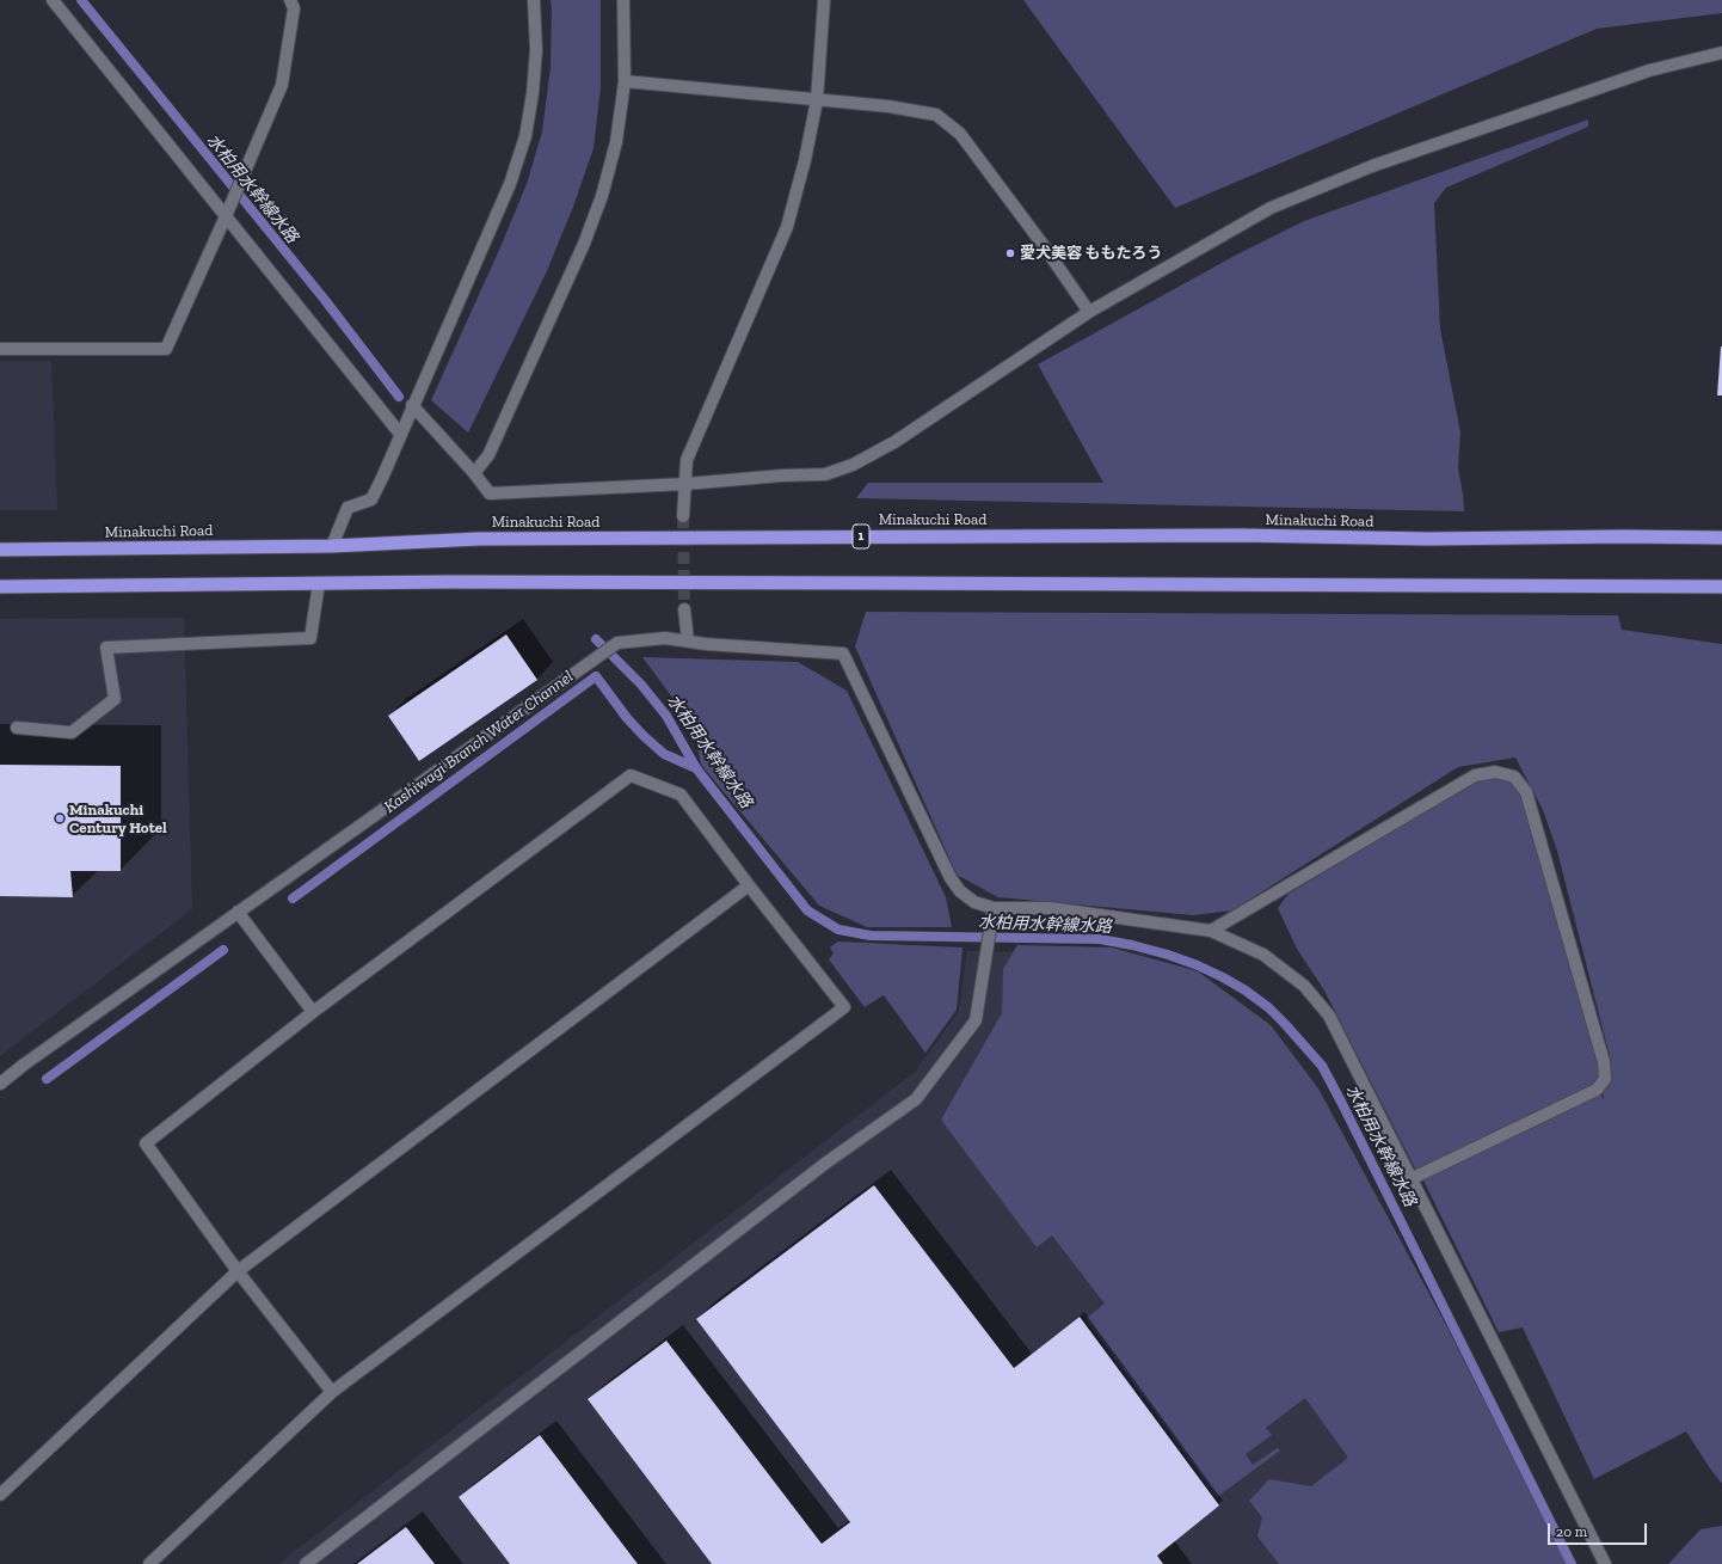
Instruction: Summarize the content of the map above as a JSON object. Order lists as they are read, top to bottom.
{
  "streets": {
    "highway": ["Minakuchi Road", "1"]
  },
  "water": ["水柏用水幹線水路", "Kashiwagi Branch Water Channel"],
  "places": ["愛犬美容 ももたろう", "Minakuchi Century Hotel"],
  "scale_bar": "20 m"
}
